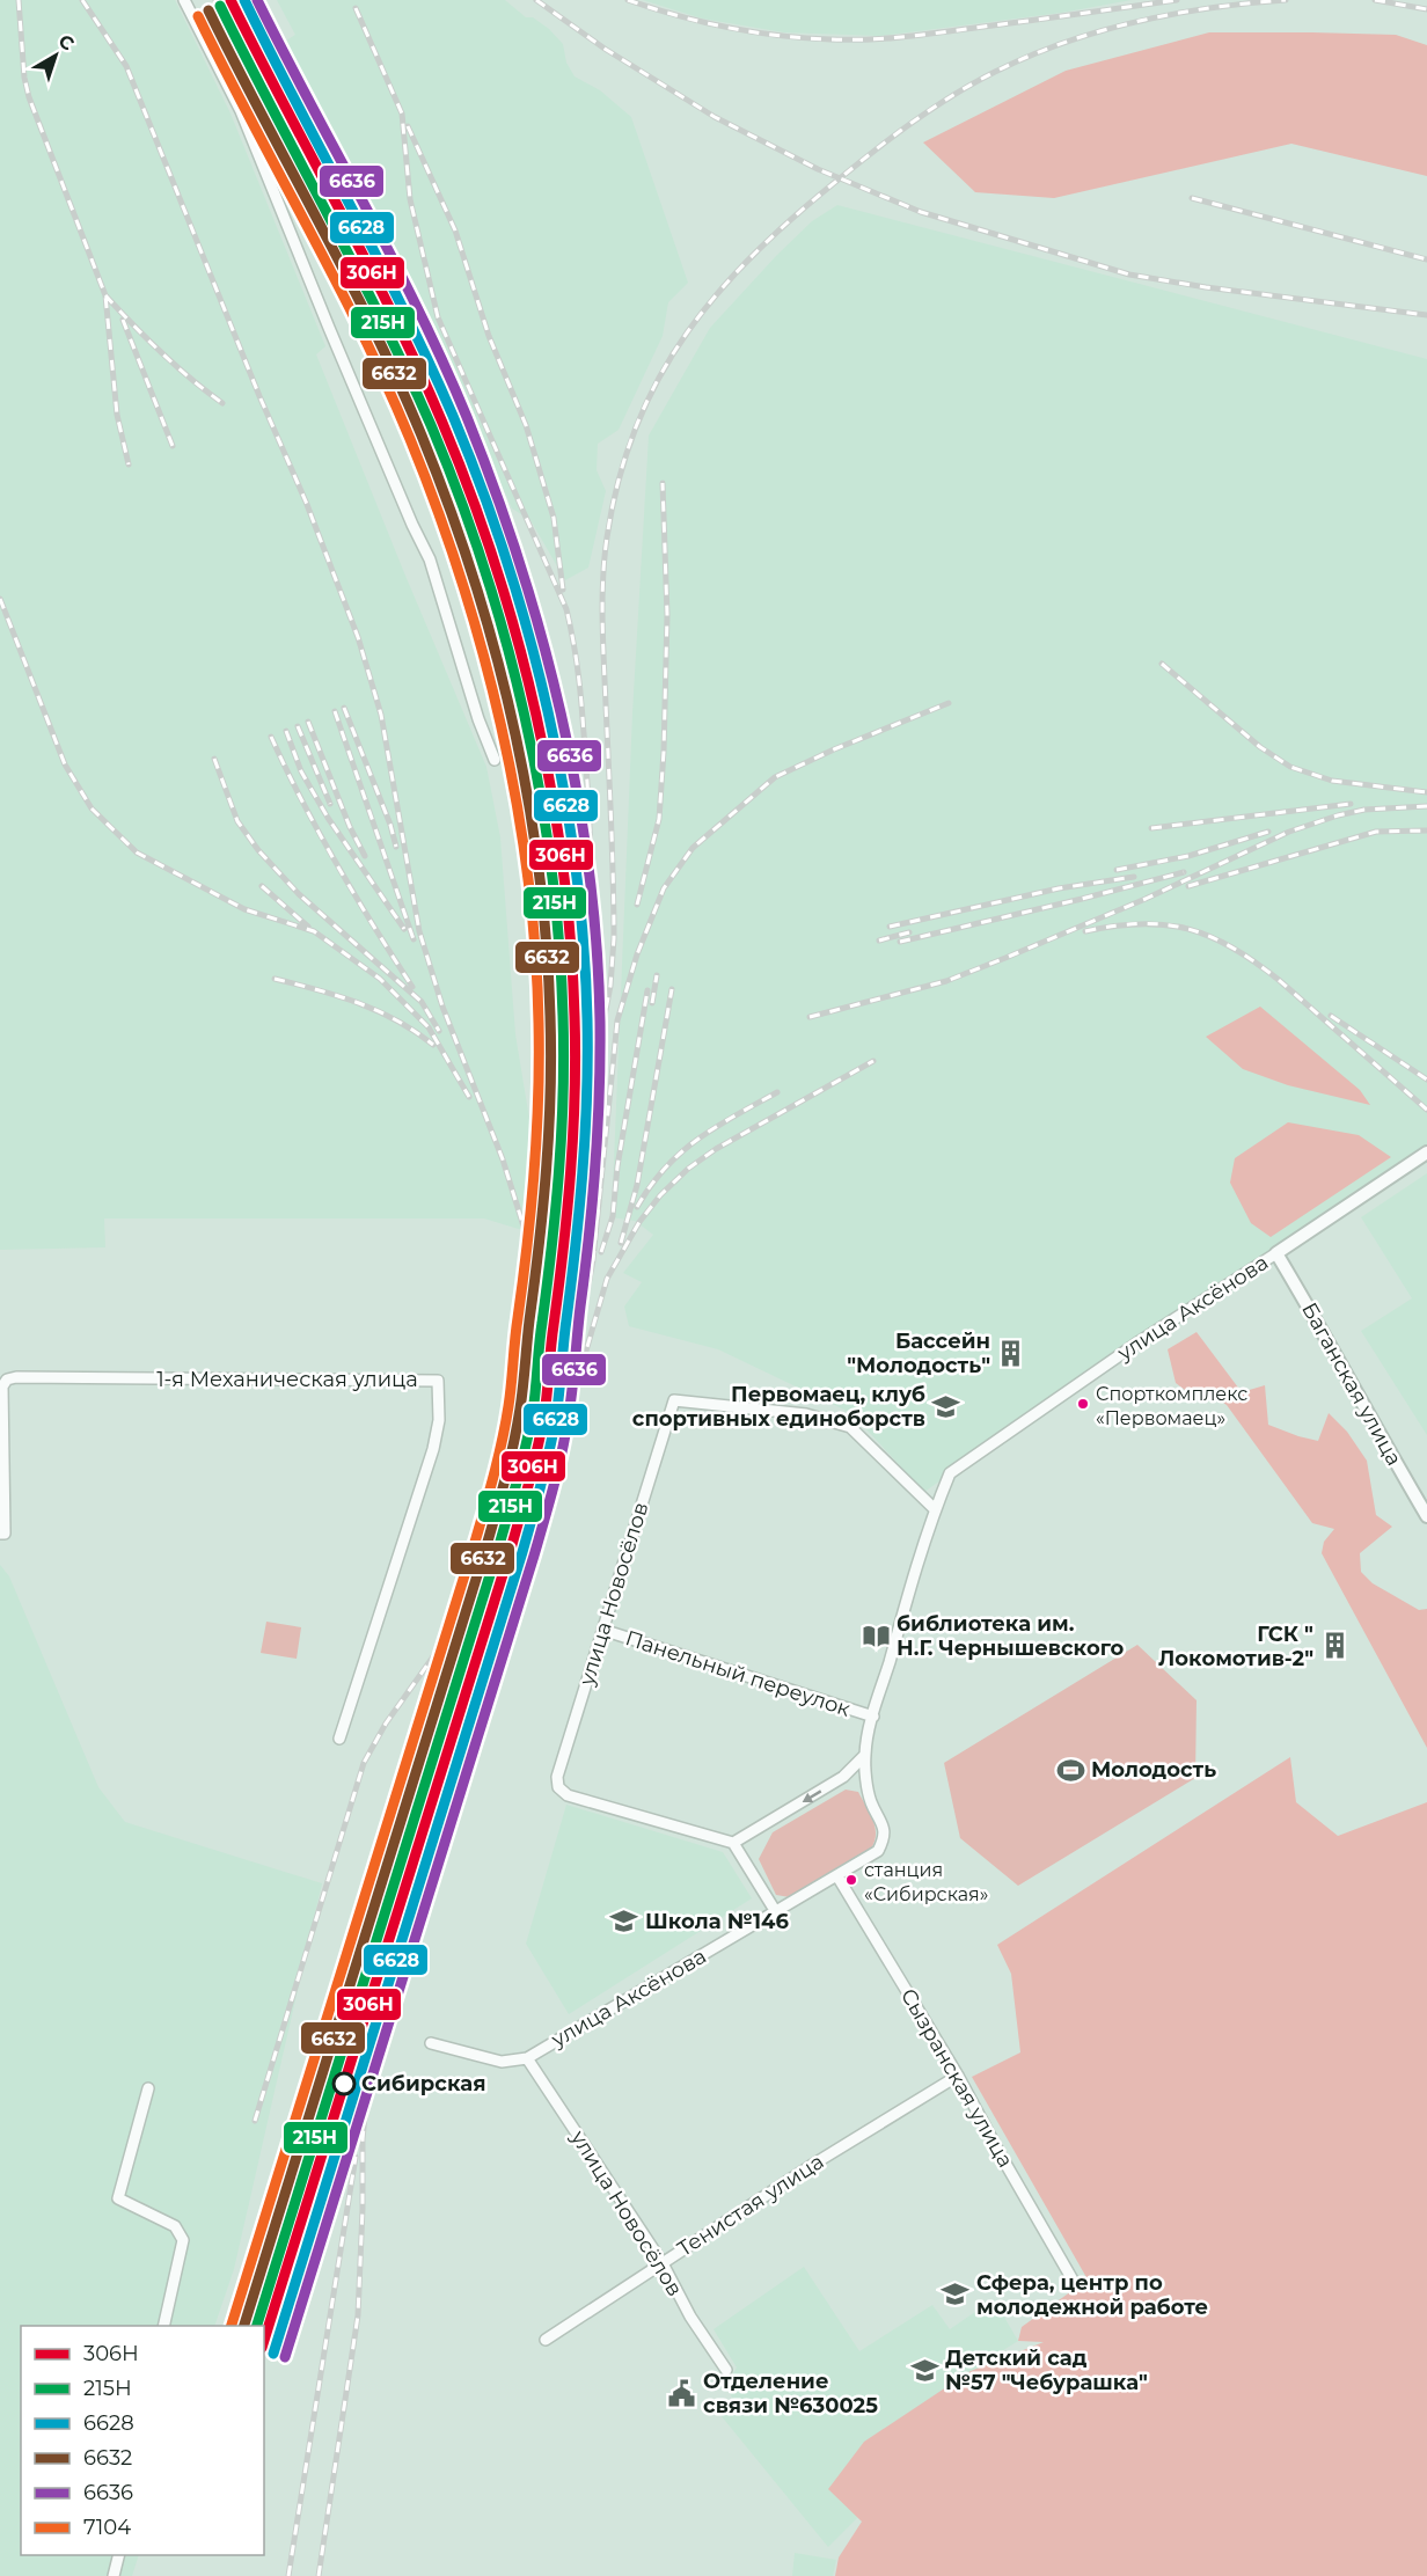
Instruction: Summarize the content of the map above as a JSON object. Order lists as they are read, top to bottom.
{
  "streets": {
    "street": [
      "улица Аксёнова",
      "1-я Механическая улица",
      "Баганская улица",
      "улица Новосёлов",
      "Панельный переулок",
      "Сызранская улица",
      "Тенистая улица"
    ]
  },
  "crossings": [
    ["улица Аксёнова", "Баганская улица"],
    ["улица Аксёнова", "улица Новосёлов"],
    ["улица Аксёнова", "Панельный переулок"],
    ["улица Аксёнова", "Сызранская улица"],
    ["улица Новосёлов", "Панельный переулок"],
    ["улица Новосёлов", "Тенистая улица"],
    ["Сызранская улица", "Тенистая улица"]
  ],
  "places": {
    "building": ["Бассейн \"Молодость\"", "ГСК \" Локомотив-2\""],
    "other": ["Спорткомплекс «Первомаец»", "станция «Сибирская»", "Сибирская"],
    "school or university": [
      "Первомаец, клуб спортивных единоборств",
      "Школа №146",
      "Сфера, центр по молодежной работе",
      "Детский сад №57 \"Чебурашка\""
    ],
    "library": ["библиотека им. Н.Г. Чернышевского"],
    "sports": ["Молодость"],
    "public building": ["Отделение связи №630025"]
  },
  "lines": [
    "transit line 306Н",
    "transit line 6628",
    "transit line 6636",
    "transit line 215Н",
    "transit line 6632",
    "transit line 7104"
  ],
  "legend": [
    "306Н",
    "215Н",
    "6628",
    "6632",
    "6636",
    "7104"
  ],
  "north": "top right"
}
